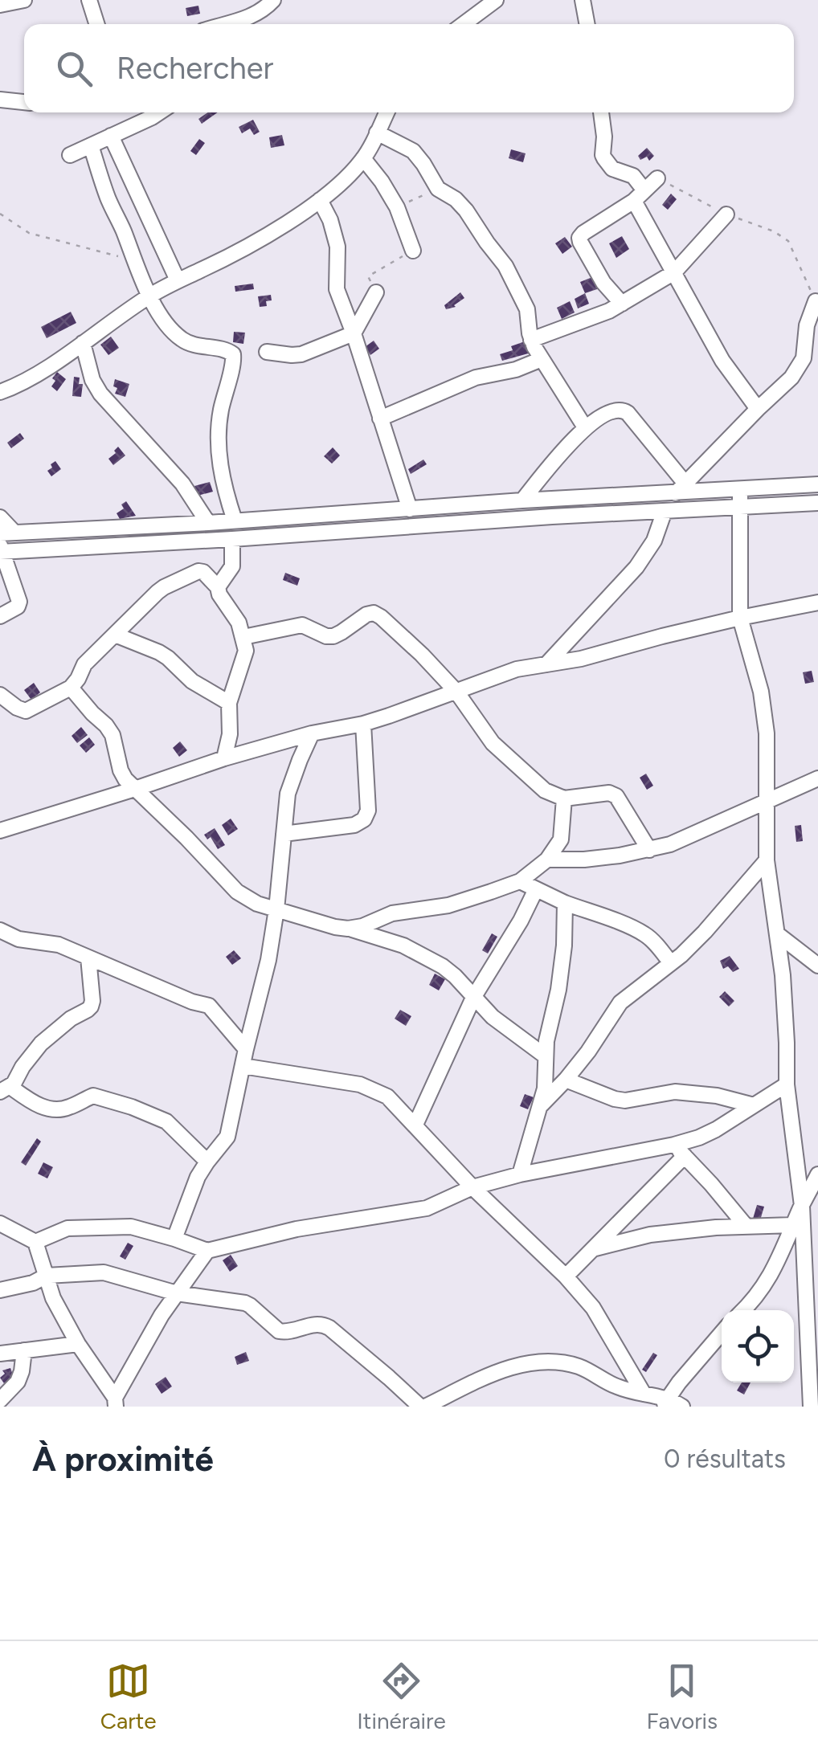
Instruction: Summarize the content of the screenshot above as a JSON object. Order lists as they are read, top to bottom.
{
  "page": {
    "search": "Rechercher",
    "heading": ["À proximité", "0 résultats"],
    "nav": ["Carte", "Itinéraire", "Favoris"]
  }
}
